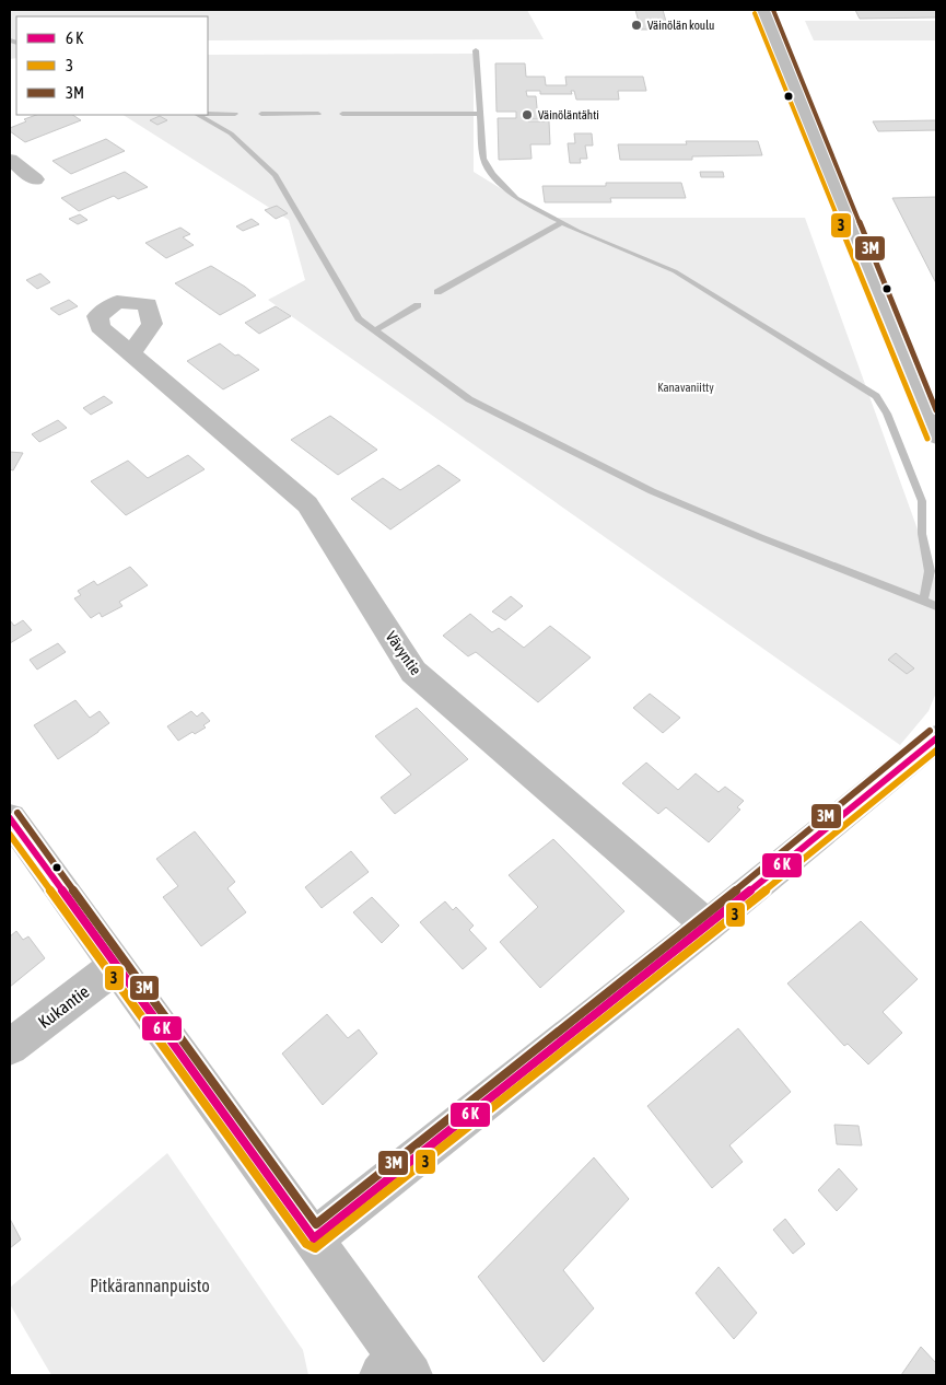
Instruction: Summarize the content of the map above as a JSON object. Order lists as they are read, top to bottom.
{
  "streets": {
    "street": ["Vävyntie", "Kukantie"]
  },
  "parks": ["Kanavaniitty", "Pitkärannanpuisto"],
  "places": ["Väinölän koulu", "Väinöläntähti"],
  "lines": ["transit line 3M", "transit line 3"],
  "legend": ["6 K", "3", "3M"]
}
